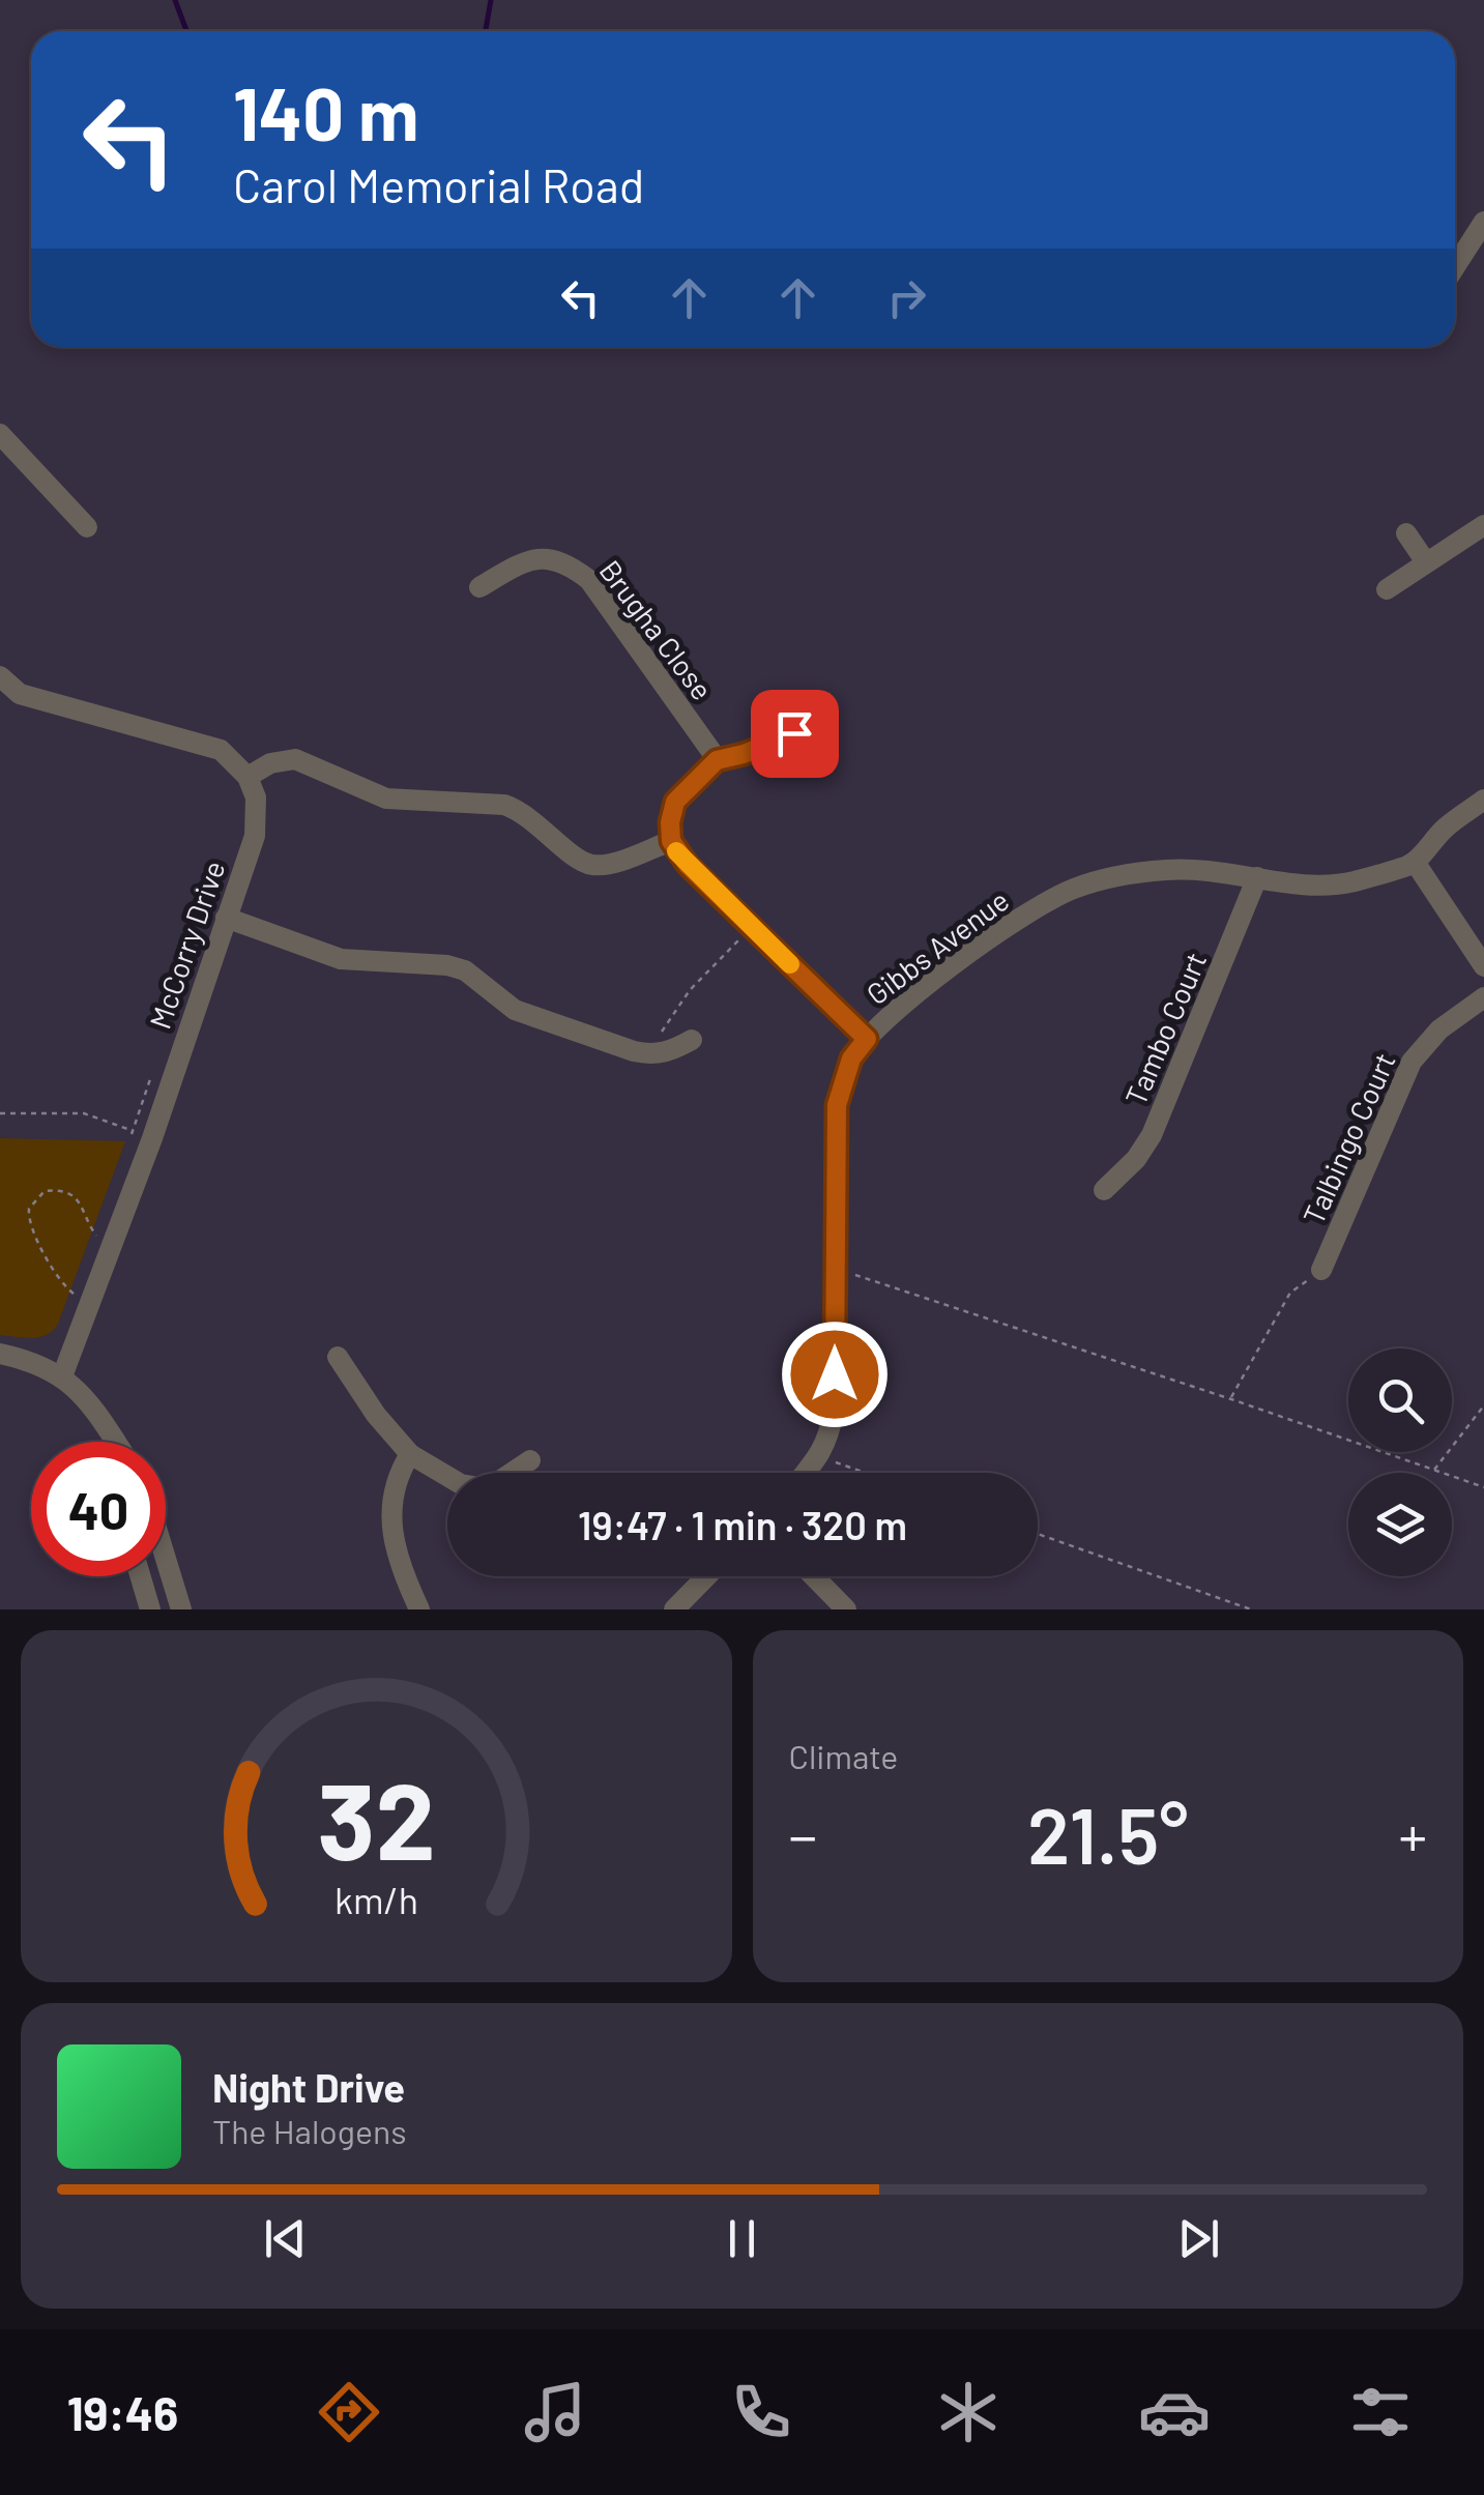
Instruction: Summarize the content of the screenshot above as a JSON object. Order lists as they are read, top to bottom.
{
  "streets": {
    "street": [
      "Brugha Close",
      "McCorry Drive",
      "Gibbs Avenue",
      "Tambo Court",
      "Talbingo Court"
    ]
  },
  "crossings": [
    ["Gibbs Avenue", "Tambo Court"]
  ],
  "page": {
    "turn": ["140 m", "Carol Memorial Road"],
    "limit": "40",
    "trip": "19:47 · 1 min · 320 m",
    "tile": "Climate",
    "heat": ["−", "21.5°", "+"],
    "song": ["Night Drive", "The Halogens"],
    "tabs": "19:46",
    "gauge": ["32", "km/h"]
  }
}
